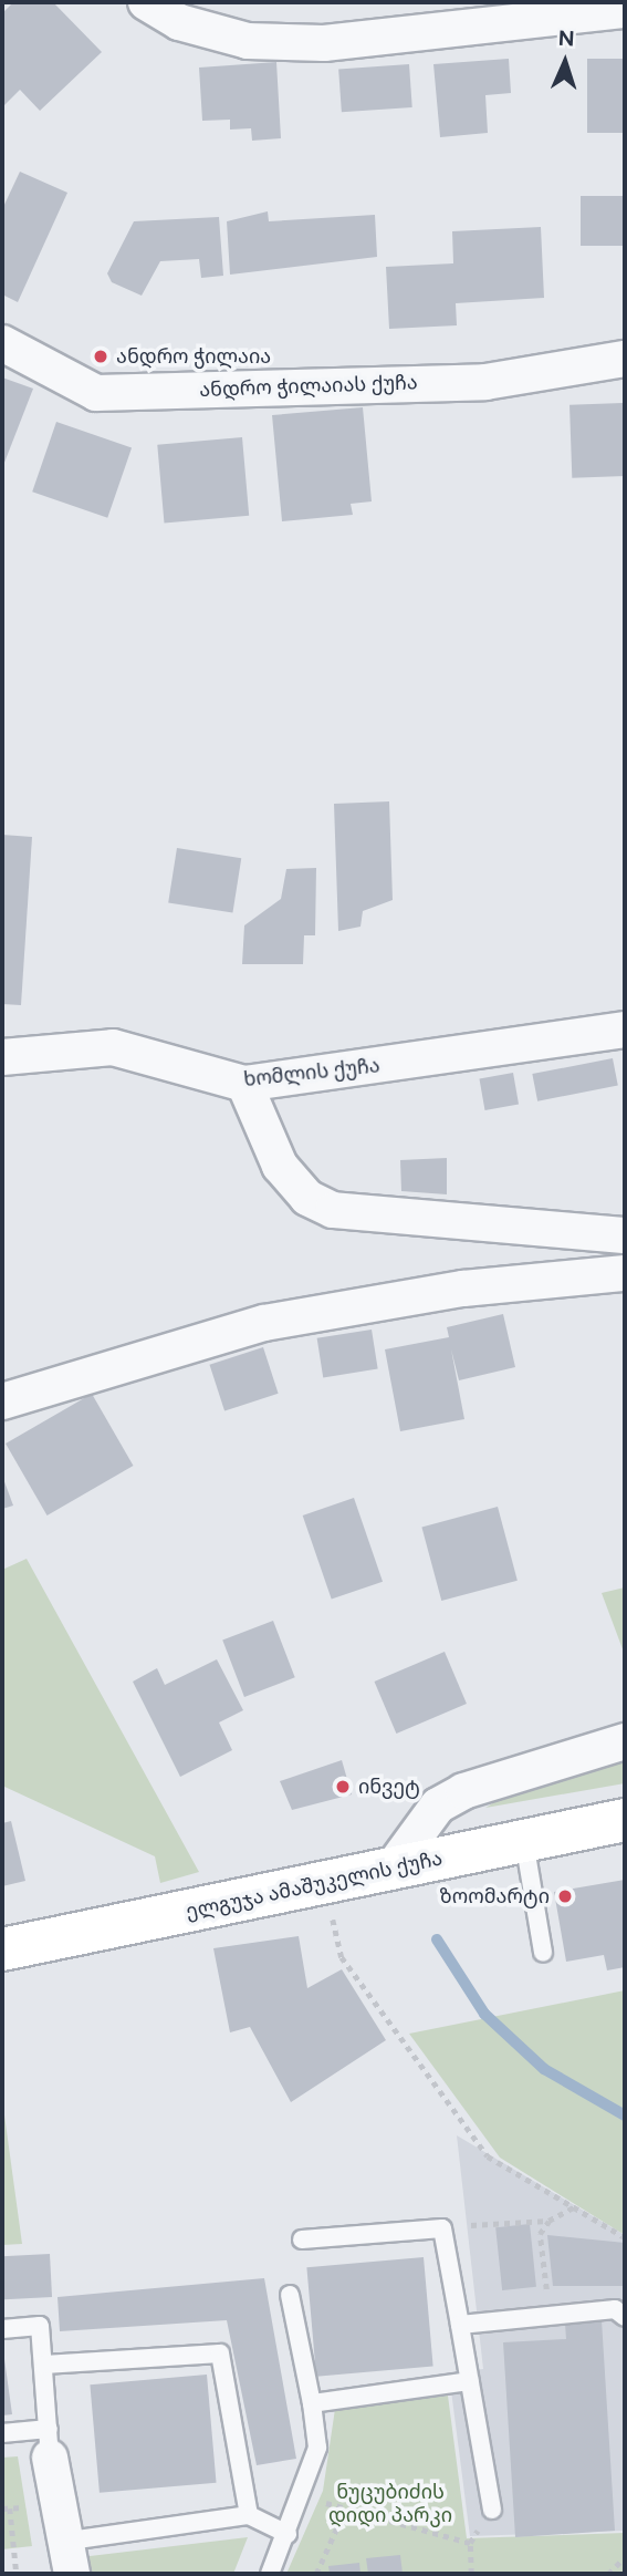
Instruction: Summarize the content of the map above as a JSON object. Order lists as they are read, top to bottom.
{
  "streets": {
    "main road": ["ელგუჯა ამაშუკელის ქუჩა"],
    "street": ["ანდრო ჭილაიას ქუჩა", "ხომლის ქუჩა"]
  },
  "parks": ["ნუცუბიძის დიდი პარკი"],
  "places": ["ანდრო ჭილაია", "ინვეტ", "ზოომარტი"],
  "north": "top"
}
